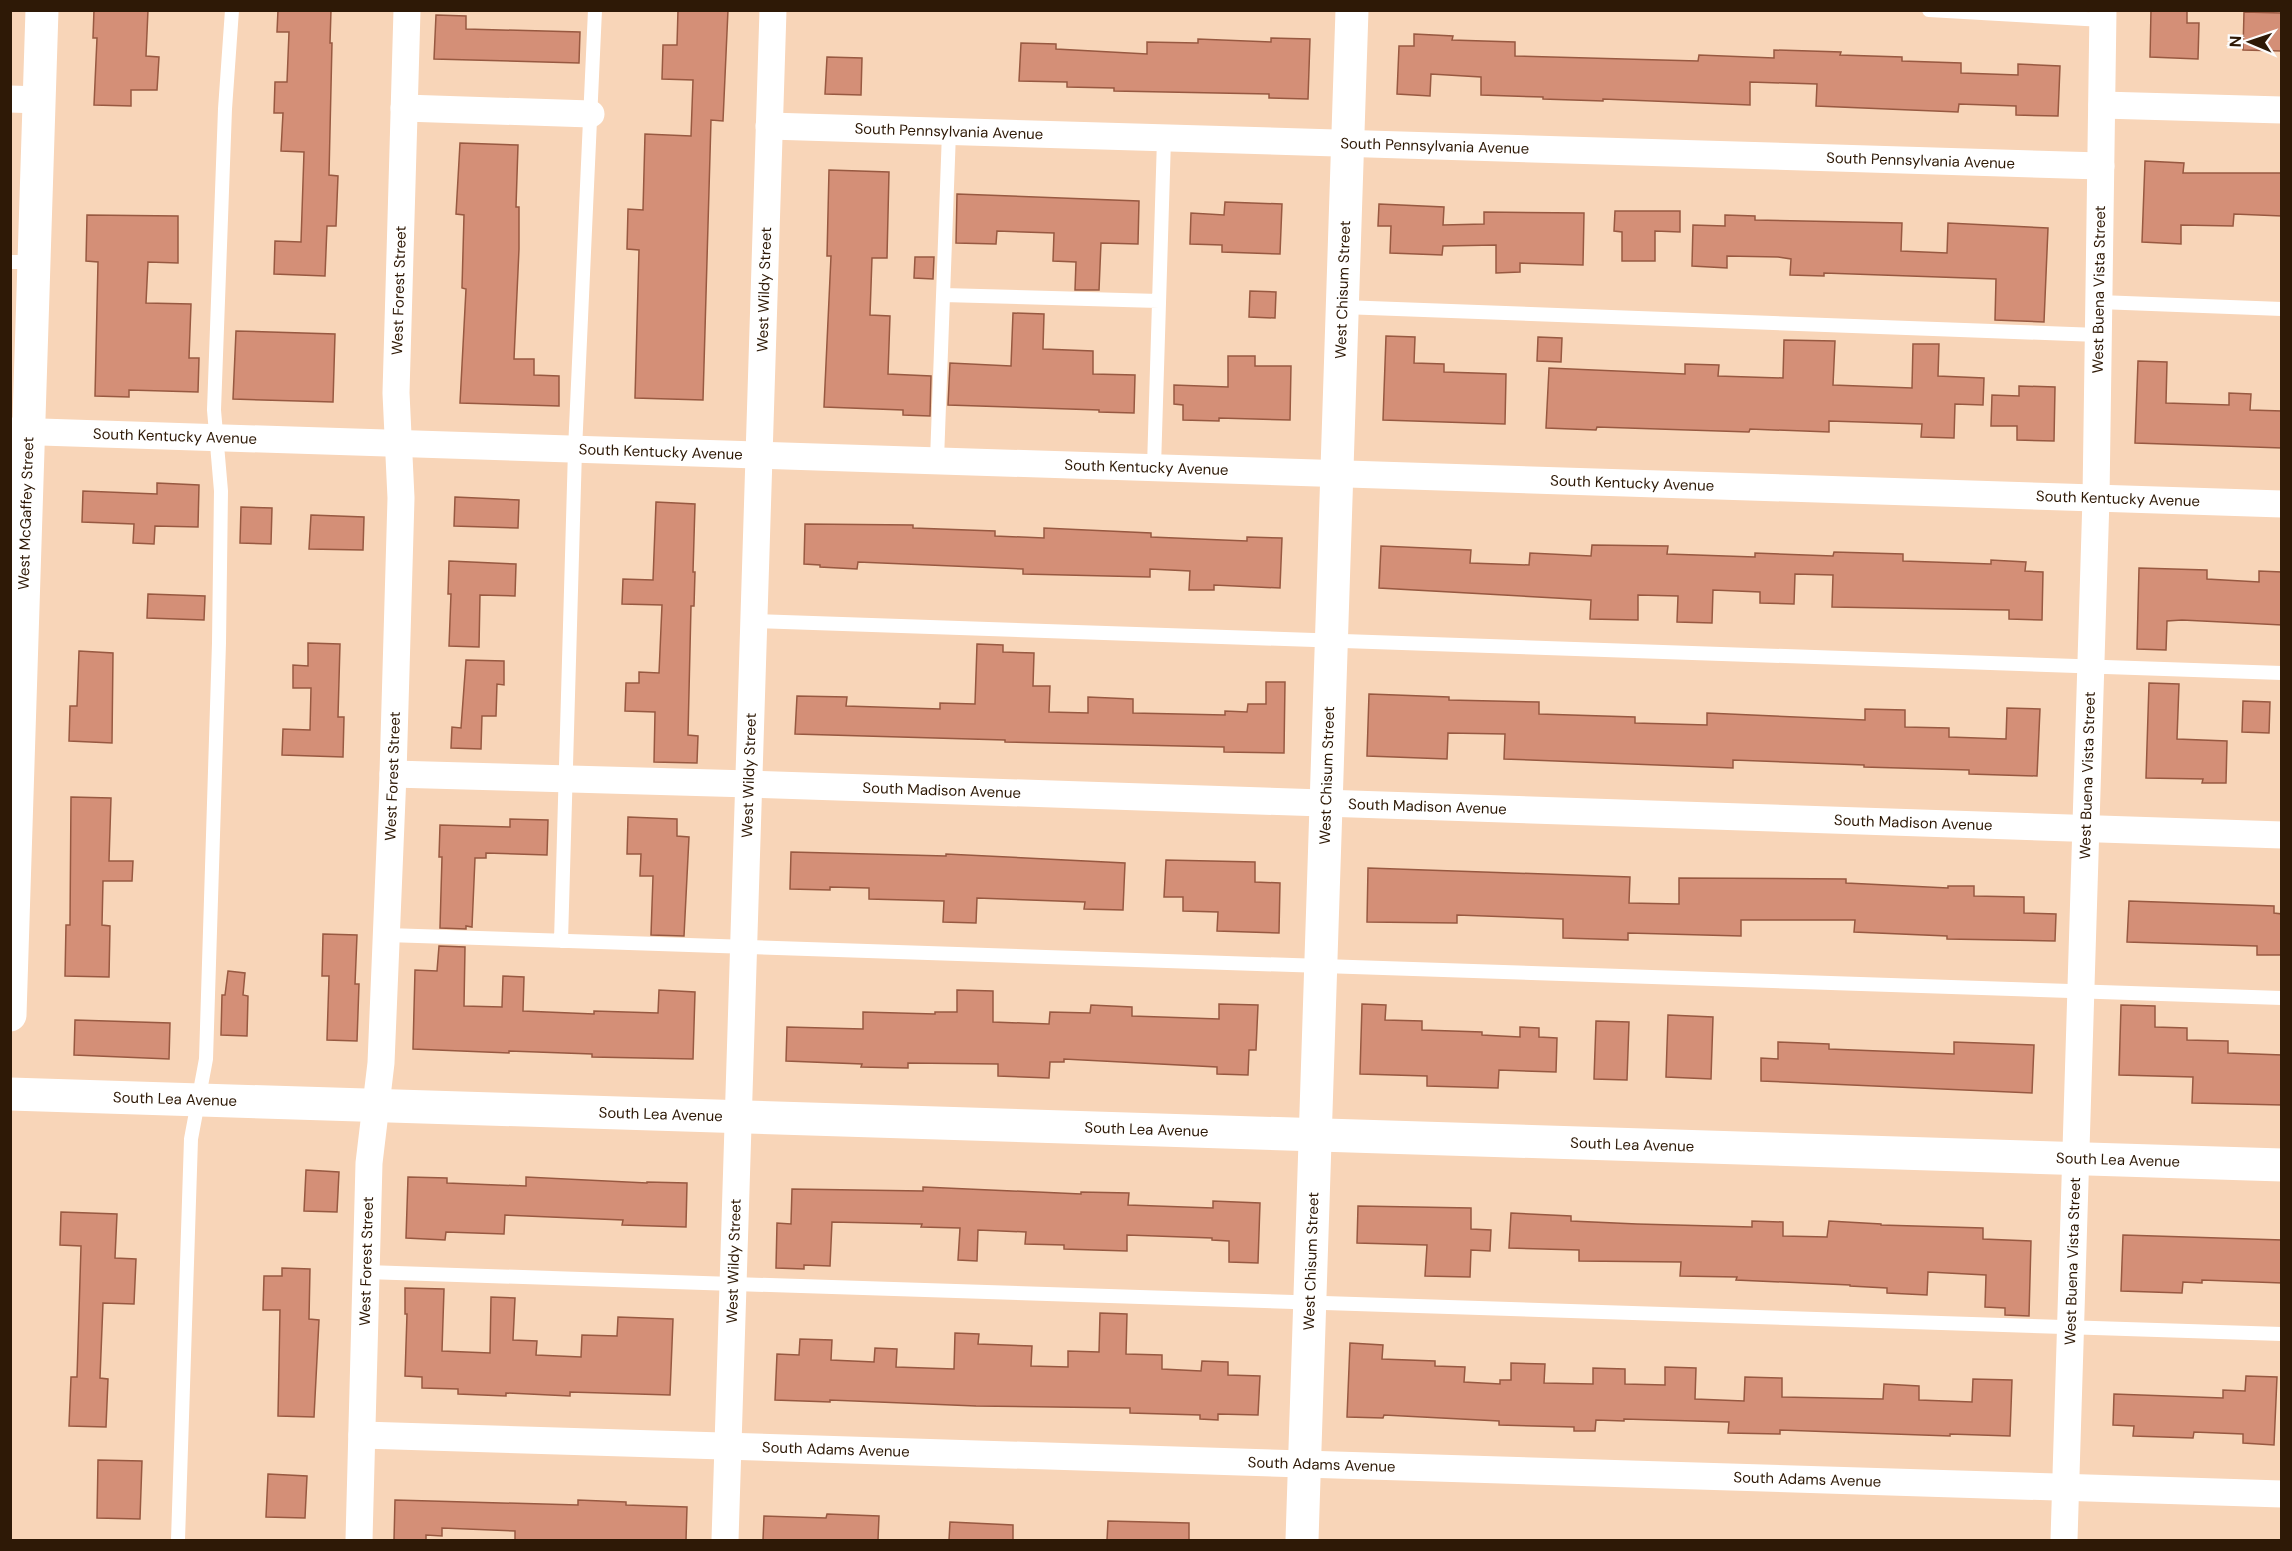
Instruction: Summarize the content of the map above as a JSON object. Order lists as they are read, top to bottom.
{
  "streets": {
    "street": [
      "South Pennsylvania Avenue",
      "West Forest Street",
      "West Wildy Street",
      "West Chisum Street",
      "West Buena Vista Street",
      "South Kentucky Avenue",
      "West McGaffey Street",
      "South Madison Avenue",
      "South Lea Avenue",
      "South Adams Avenue"
    ]
  },
  "crossings": [
    ["South Pennsylvania Avenue", "West Wildy Street"],
    ["South Pennsylvania Avenue", "West Chisum Street"],
    ["South Pennsylvania Avenue", "West Buena Vista Street"],
    ["West Forest Street", "South Kentucky Avenue"],
    ["West Forest Street", "South Madison Avenue"],
    ["West Forest Street", "South Lea Avenue"],
    ["West Forest Street", "South Adams Avenue"],
    ["West Wildy Street", "South Kentucky Avenue"],
    ["West Wildy Street", "South Madison Avenue"],
    ["West Wildy Street", "South Lea Avenue"],
    ["West Wildy Street", "South Adams Avenue"],
    ["West Chisum Street", "South Kentucky Avenue"],
    ["West Chisum Street", "South Madison Avenue"],
    ["West Chisum Street", "South Lea Avenue"],
    ["West Chisum Street", "South Adams Avenue"],
    ["West Buena Vista Street", "South Kentucky Avenue"],
    ["West Buena Vista Street", "South Madison Avenue"],
    ["West Buena Vista Street", "South Lea Avenue"],
    ["West Buena Vista Street", "South Adams Avenue"],
    ["South Kentucky Avenue", "West McGaffey Street"]
  ],
  "north": "left"
}
